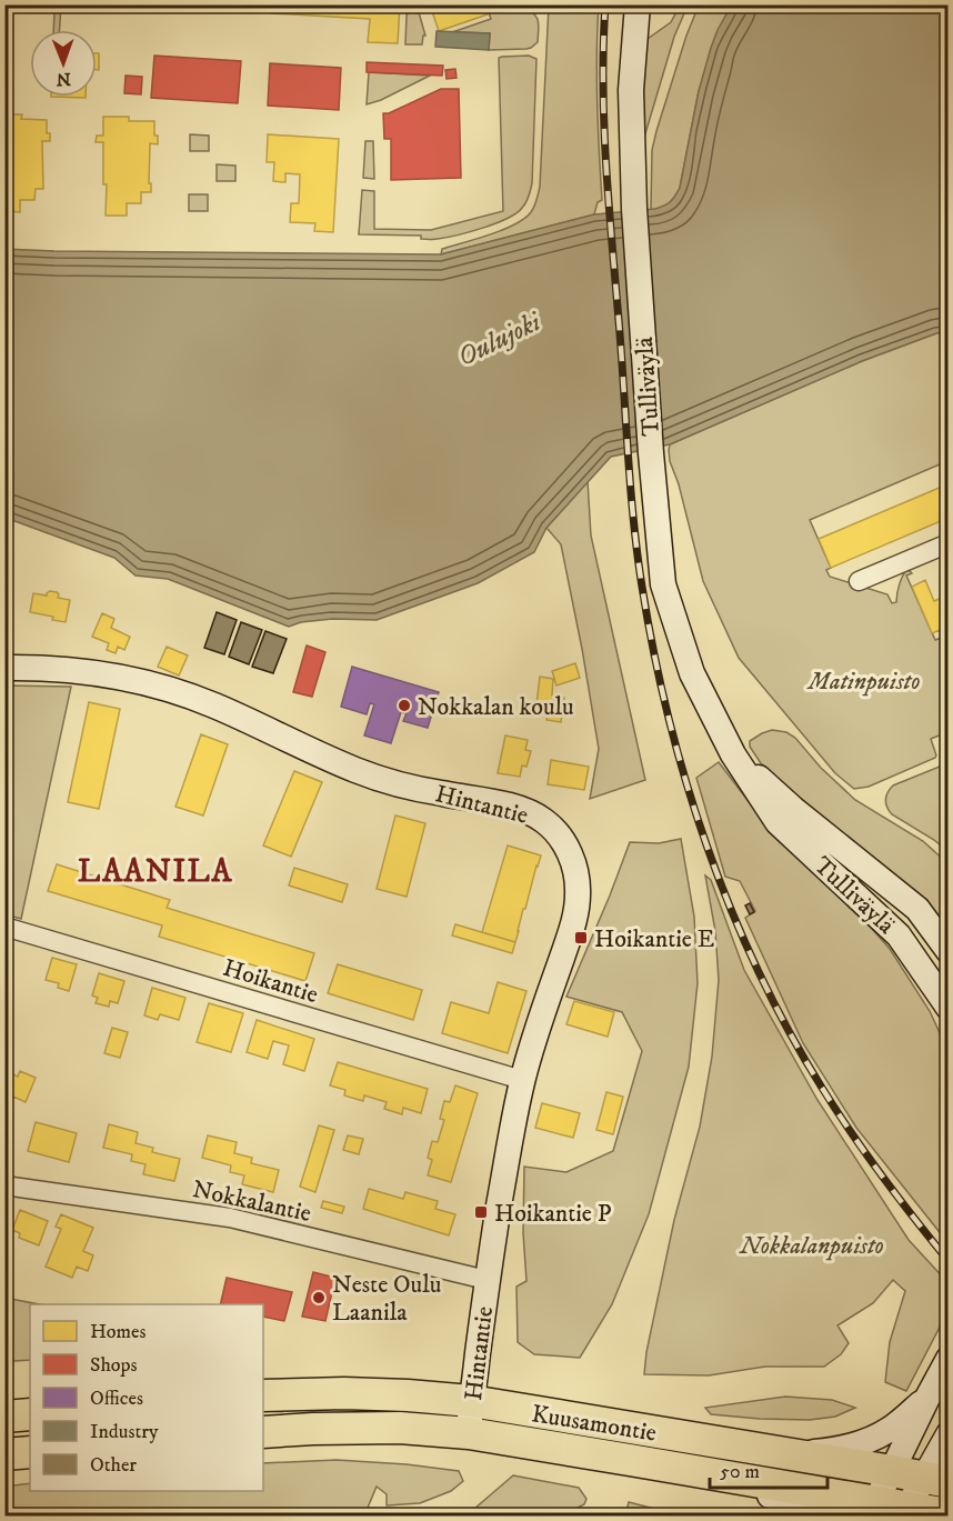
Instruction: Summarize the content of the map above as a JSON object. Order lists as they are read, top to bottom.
{
  "streets": {
    "highway": ["Kuusamontie"],
    "main road": ["Tulliväylä", "Hintantie"],
    "street": ["Hoikantie", "Nokkalantie"]
  },
  "crossings": [
    ["Hintantie", "Hoikantie"],
    ["Hintantie", "Nokkalantie"],
    ["Hintantie", "Kuusamontie"]
  ],
  "districts": ["LAANILA"],
  "water": ["Oulujoki"],
  "parks": ["Matinpuisto", "Nokkalanpuisto"],
  "places": {
    "other": ["Nokkalan koulu", "Neste Oulu Laanila"],
    "transit": ["Hoikantie E", "Hoikantie P"]
  },
  "legend": [
    "Homes",
    "Shops",
    "Offices",
    "Industry",
    "Other"
  ],
  "scale_bar": "50 m",
  "north": "bottom"
}
